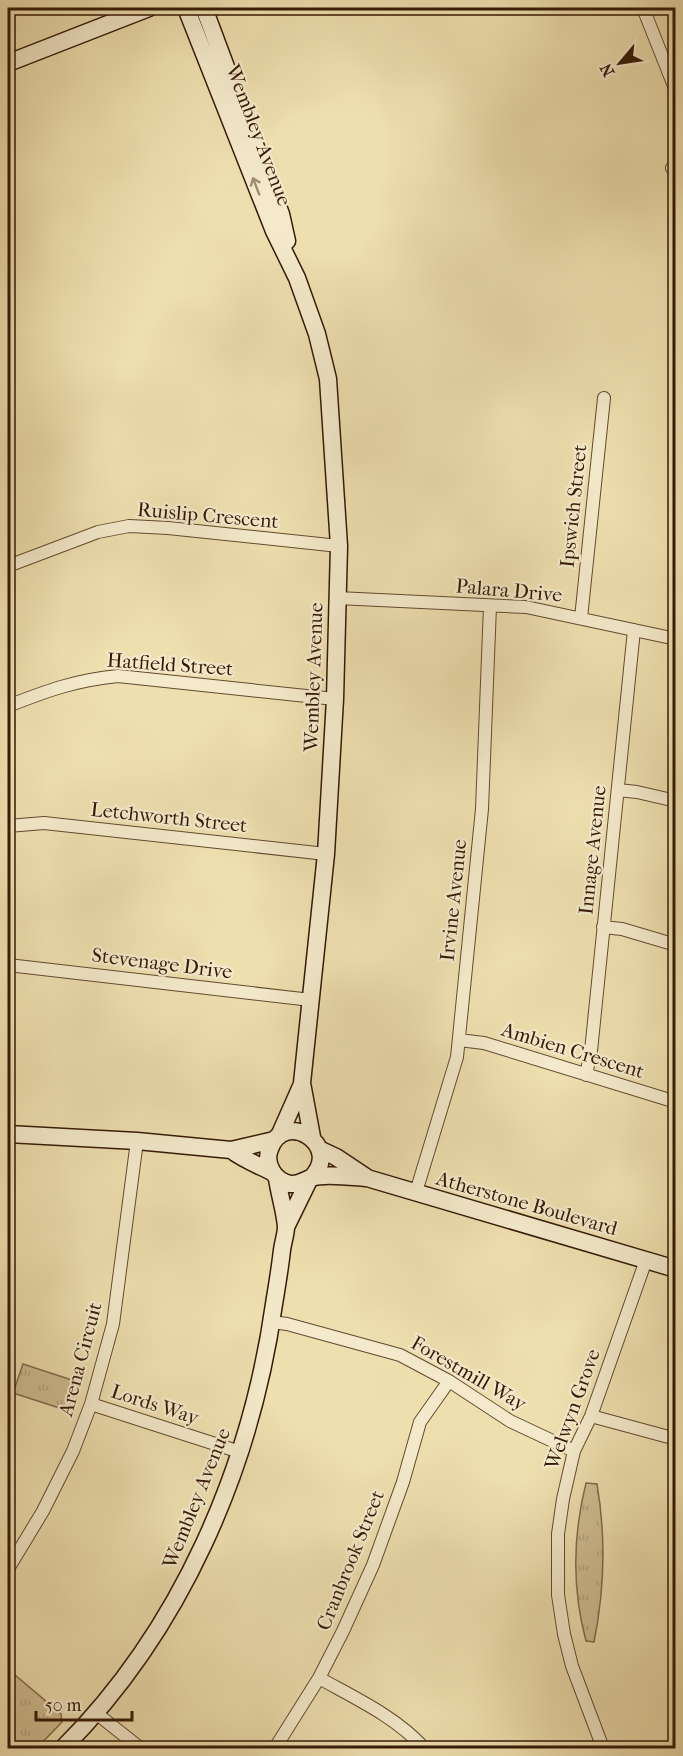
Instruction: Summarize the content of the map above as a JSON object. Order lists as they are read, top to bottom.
{
  "streets": {
    "street": [
      "Wembley Avenue",
      "Ipswich Street",
      "Ruislip Crescent",
      "Palara Drive",
      "Hatfield Street",
      "Letchworth Street",
      "Innage Avenue",
      "Irvine Avenue",
      "Stevenage Drive",
      "Ambien Crescent",
      "Atherstone Boulevard",
      "Arena Circuit",
      "Forestmill Way",
      "Lords Way",
      "Welwyn Grove",
      "Cranbrook Street"
    ]
  },
  "crossings": [
    ["Wembley Avenue", "Ruislip Crescent"],
    ["Wembley Avenue", "Palara Drive"],
    ["Wembley Avenue", "Hatfield Street"],
    ["Wembley Avenue", "Letchworth Street"],
    ["Wembley Avenue", "Stevenage Drive"],
    ["Wembley Avenue", "Atherstone Boulevard"],
    ["Wembley Avenue", "Forestmill Way"],
    ["Wembley Avenue", "Lords Way"],
    ["Ipswich Street", "Palara Drive"],
    ["Palara Drive", "Innage Avenue"],
    ["Palara Drive", "Irvine Avenue"],
    ["Innage Avenue", "Ambien Crescent"],
    ["Irvine Avenue", "Ambien Crescent"],
    ["Irvine Avenue", "Atherstone Boulevard"],
    ["Atherstone Boulevard", "Welwyn Grove"],
    ["Arena Circuit", "Lords Way"],
    ["Forestmill Way", "Welwyn Grove"],
    ["Forestmill Way", "Cranbrook Street"]
  ],
  "scale_bar": "50 m",
  "north": "bottom left"
}
